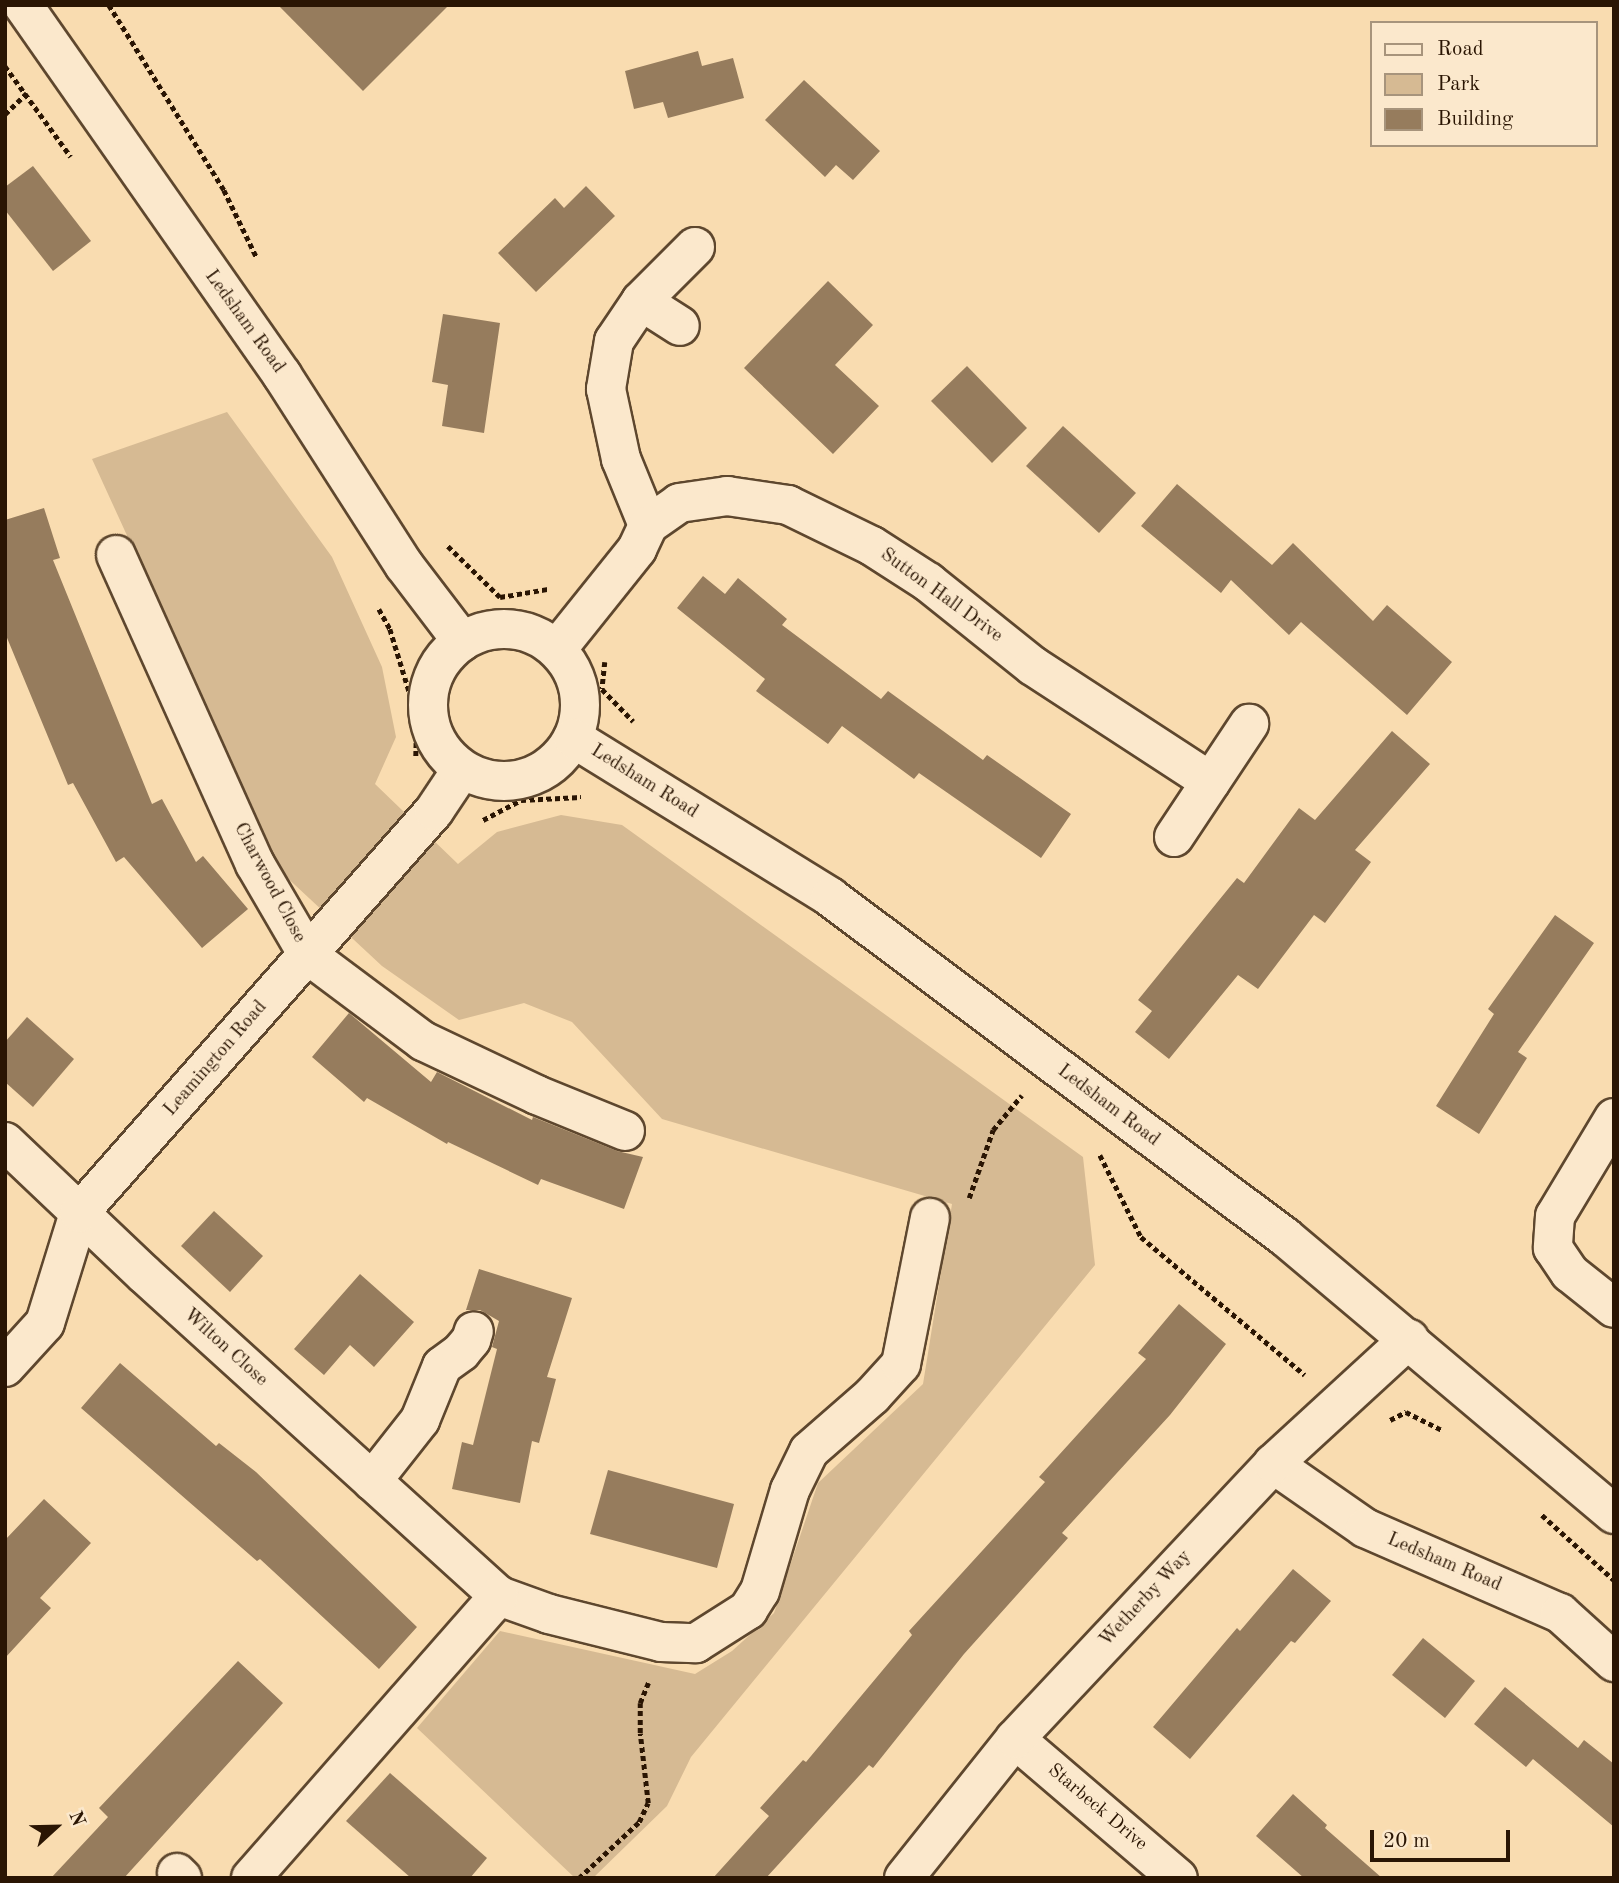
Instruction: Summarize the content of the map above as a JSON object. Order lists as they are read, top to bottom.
{
  "streets": {
    "street": [
      "Ledsham Road",
      "Sutton Hall Drive",
      "Charwood Close",
      "Leamington Road",
      "Wilton Close",
      "Wetherby Way",
      "Starbeck Drive"
    ]
  },
  "crossings": [
    ["Ledsham Road", "Sutton Hall Drive"],
    ["Ledsham Road", "Leamington Road"],
    ["Ledsham Road", "Wetherby Way"],
    ["Sutton Hall Drive", "Leamington Road"],
    ["Charwood Close", "Leamington Road"],
    ["Leamington Road", "Wilton Close"],
    ["Wetherby Way", "Starbeck Drive"]
  ],
  "legend": ["Road", "Park", "Building"],
  "scale_bar": "20 m",
  "north": "right"
}
